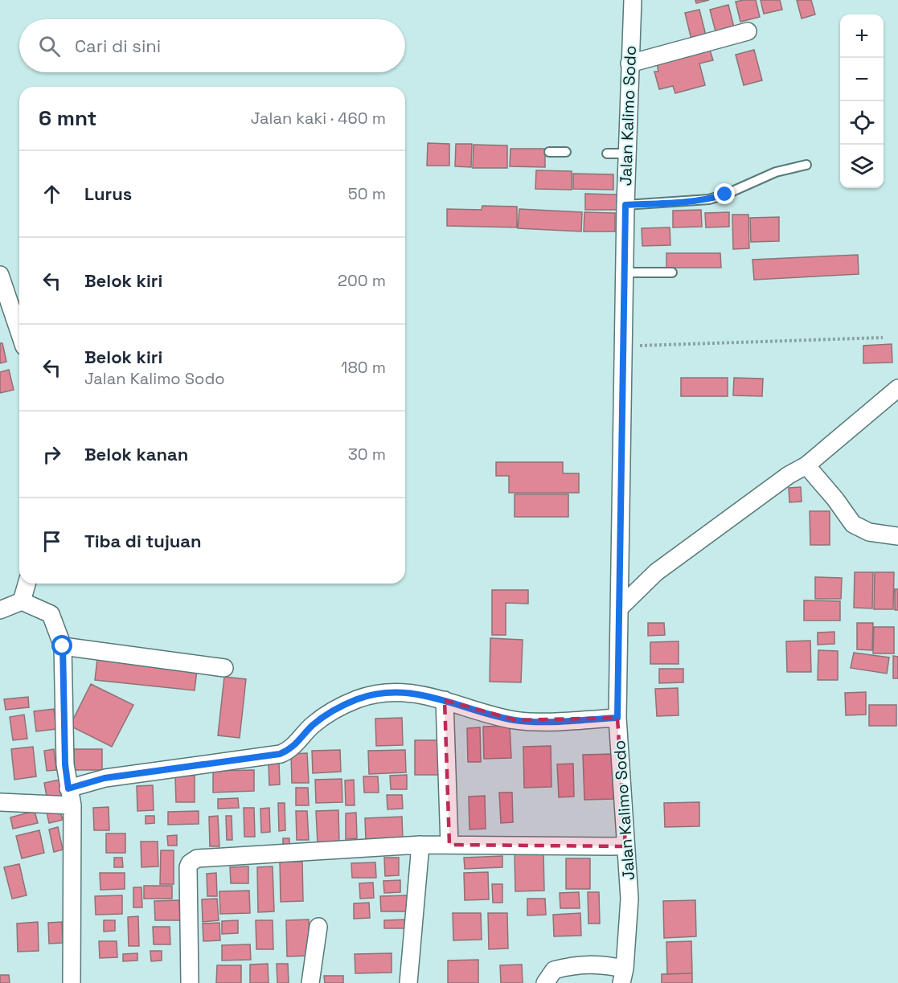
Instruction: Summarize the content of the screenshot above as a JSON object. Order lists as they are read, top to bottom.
{
  "streets": {
    "street": ["Jalan Kalimo Sodo"]
  },
  "page": {
    "map_buttons": ["+", "−"],
    "search": "Cari di sini",
    "heading": ["6 mnt", "Jalan kaki · 460 m"],
    "list": [
      ["Lurus", "50 m"],
      ["Belok kiri", "200 m"],
      ["Belok kiri", "Jalan Kalimo Sodo", "180 m"],
      ["Belok kanan", "30 m"],
      "Tiba di tujuan"
    ]
  }
}
